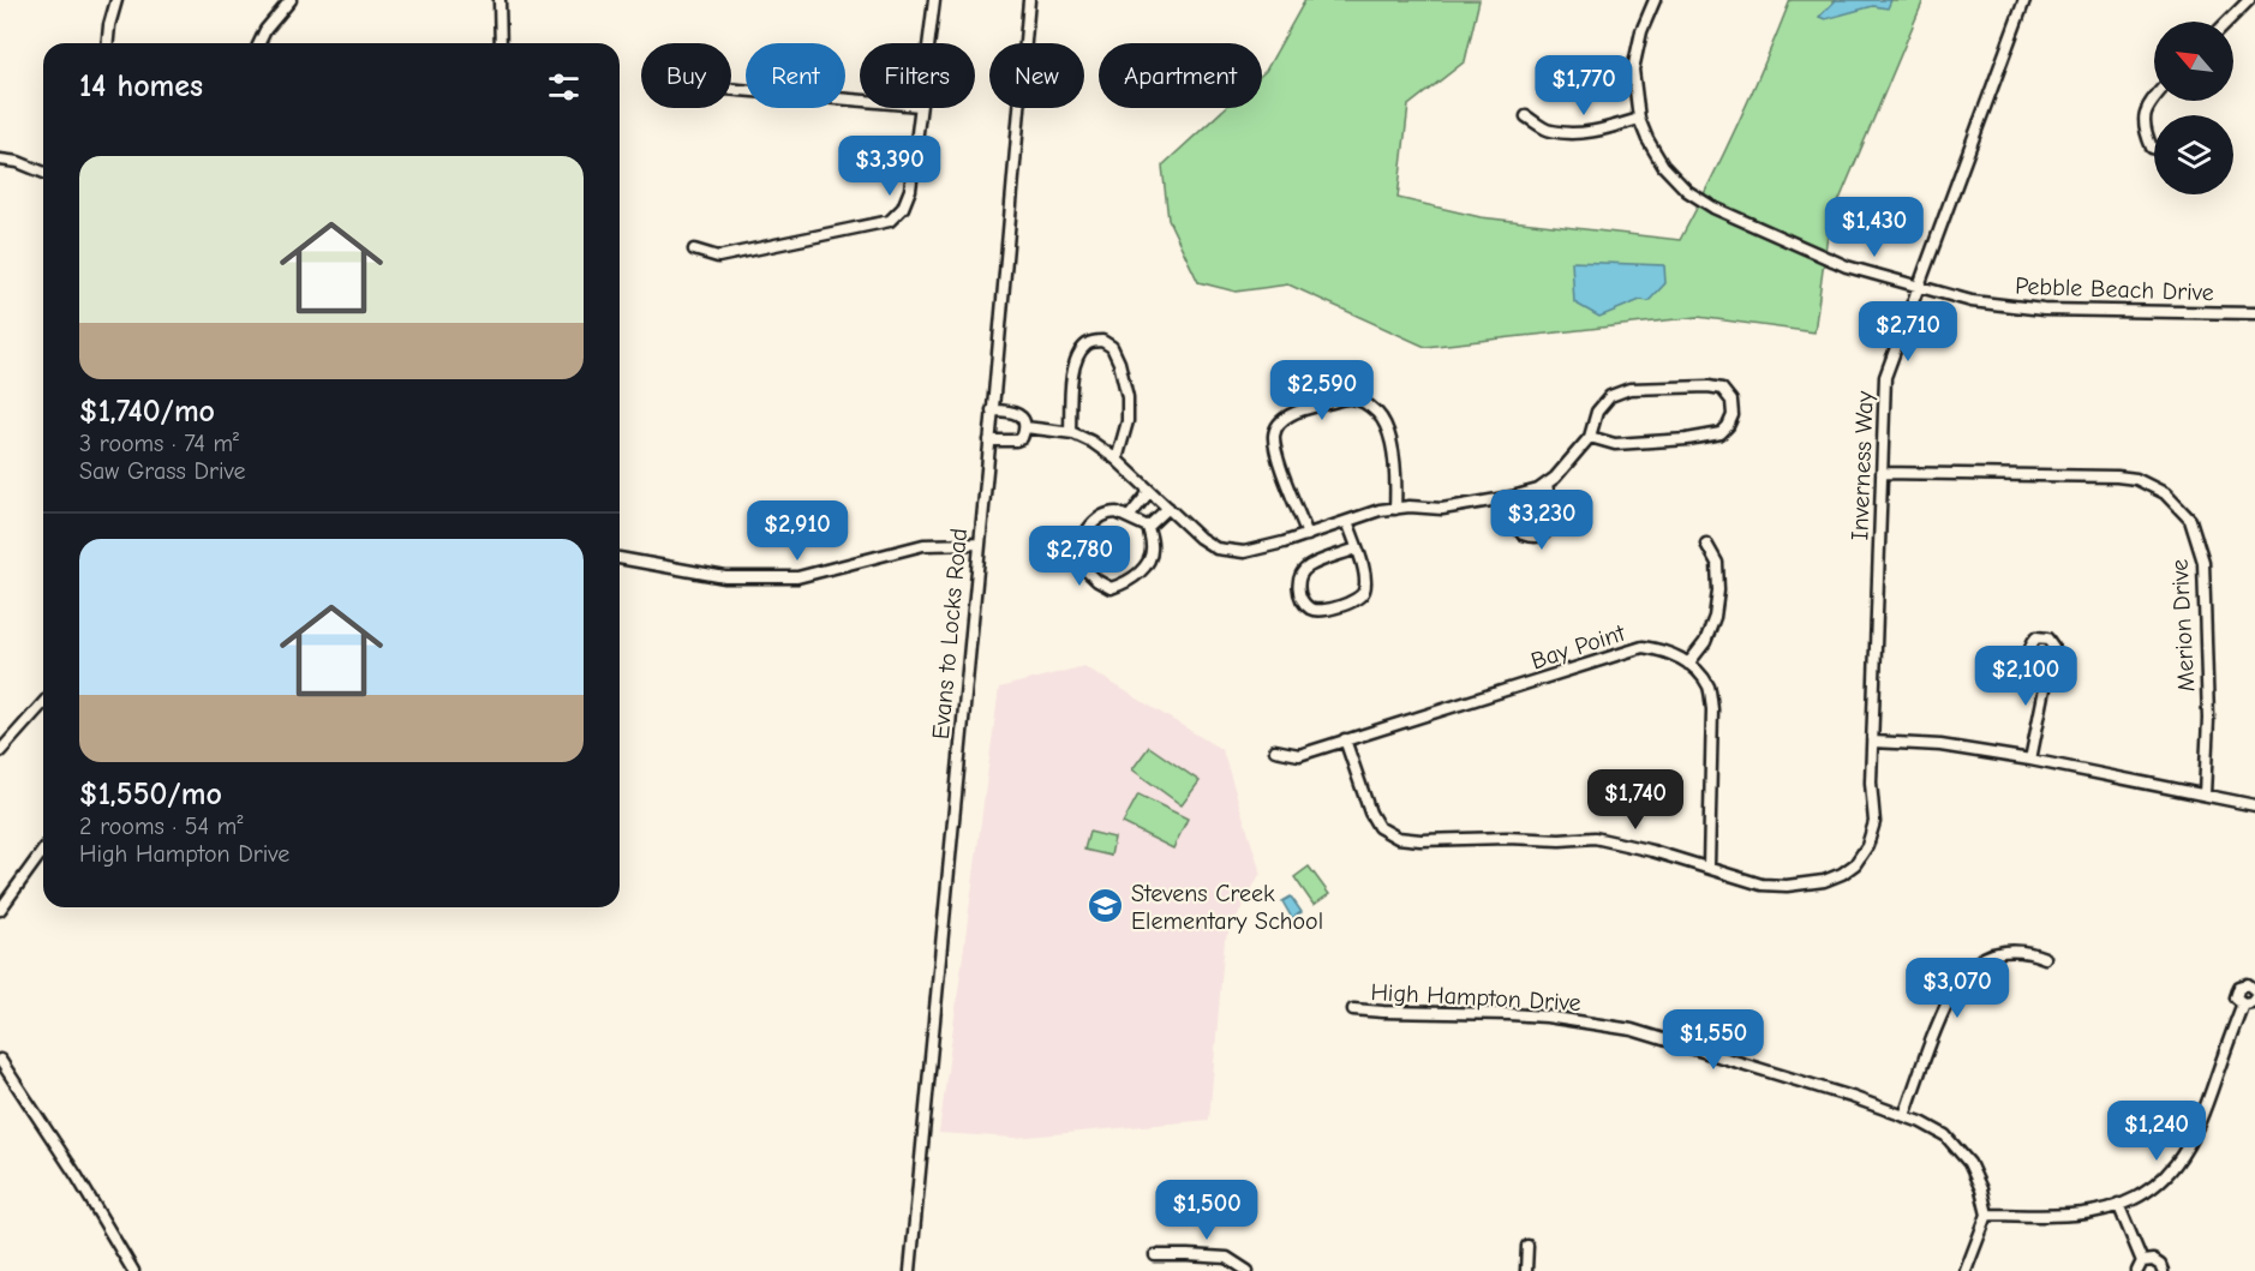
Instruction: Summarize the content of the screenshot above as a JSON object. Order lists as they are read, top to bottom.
{
  "streets": {
    "street": [
      "Pebble Beach Drive",
      "Inverness Way",
      "Merion Drive",
      "Evans to Locks Road",
      "Bay Point",
      "High Hampton Drive"
    ]
  },
  "crossings": [
    ["Pebble Beach Drive", "Inverness Way"],
    ["Inverness Way", "Merion Drive"],
    ["Inverness Way", "Bay Point"]
  ],
  "places": {
    "school or university": ["Stevens Creek Elementary School"]
  },
  "north": "top left",
  "page": {
    "chip": [
      "Buy",
      "Rent",
      "Filters",
      "New",
      "Apartment"
    ],
    "heading": "14 homes",
    "price": [
      "$1,770",
      "$3,390",
      "$1,430",
      "$2,710",
      "$2,590",
      "$3,230",
      "$2,910",
      "$2,780",
      "$2,100",
      "$1,740",
      "$3,070",
      "$1,550",
      "$1,240",
      "$1,500"
    ],
    "list": [
      {
        "name": "$1,740/mo",
        "note": "3 rooms · 74 m² · Saw Grass Drive"
      },
      {
        "name": "$1,550/mo",
        "note": "2 rooms · 54 m² · High Hampton Drive"
      }
    ]
  }
}
